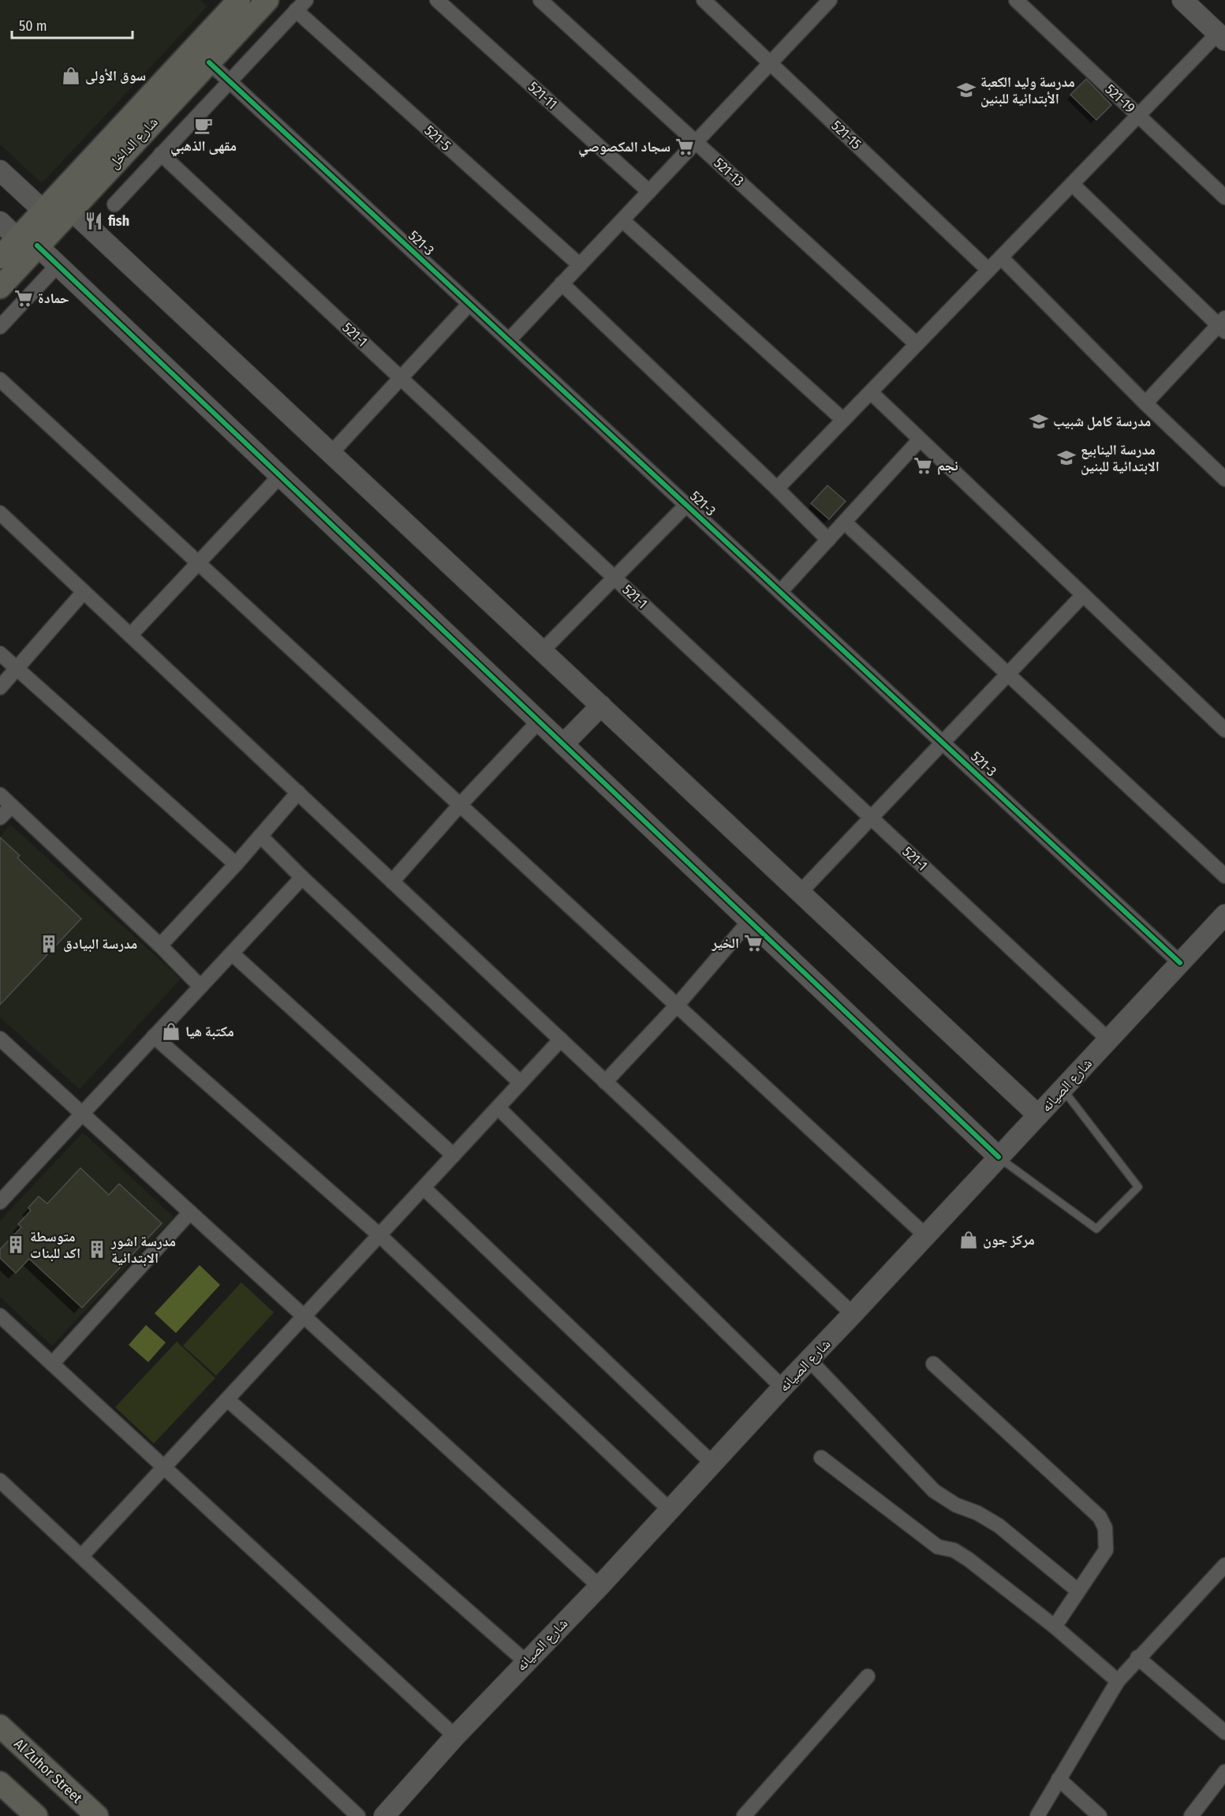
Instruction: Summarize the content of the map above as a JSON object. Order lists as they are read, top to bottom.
{
  "streets": {
    "main road": ["شارع الداخل", "Al Zuhor Street"],
    "street": [
      "521-11",
      "521-19",
      "521-15",
      "521-5",
      "521-13",
      "521-3",
      "521-1",
      "شارع الصيانه"
    ]
  },
  "crossings": [
    ["شارع الداخل", "521-3"],
    ["521-3", "شارع الصيانه"],
    ["521-1", "شارع الصيانه"]
  ],
  "places": {
    "shop": ["سوق الأولى", "مكتبة هيا", "مركز جون"],
    "school or university": ["مدرسة وليد الكعبة الأبتدائية للبنين", "مدرسة كامل شبيب", "مدرسة الينابيع الابتدائية للبنين"],
    "cafe": ["مقهى الذهبي"],
    "supermarket": [
      "سجاد المكصوصي",
      "حمادة",
      "نجم",
      "الخير"
    ],
    "restaurant": ["fish"],
    "building": ["مدرسة البيادق", "متوسطة اكد للبنات", "مدرسة اشور الابتدائية"]
  },
  "scale_bar": "50 m"
}
